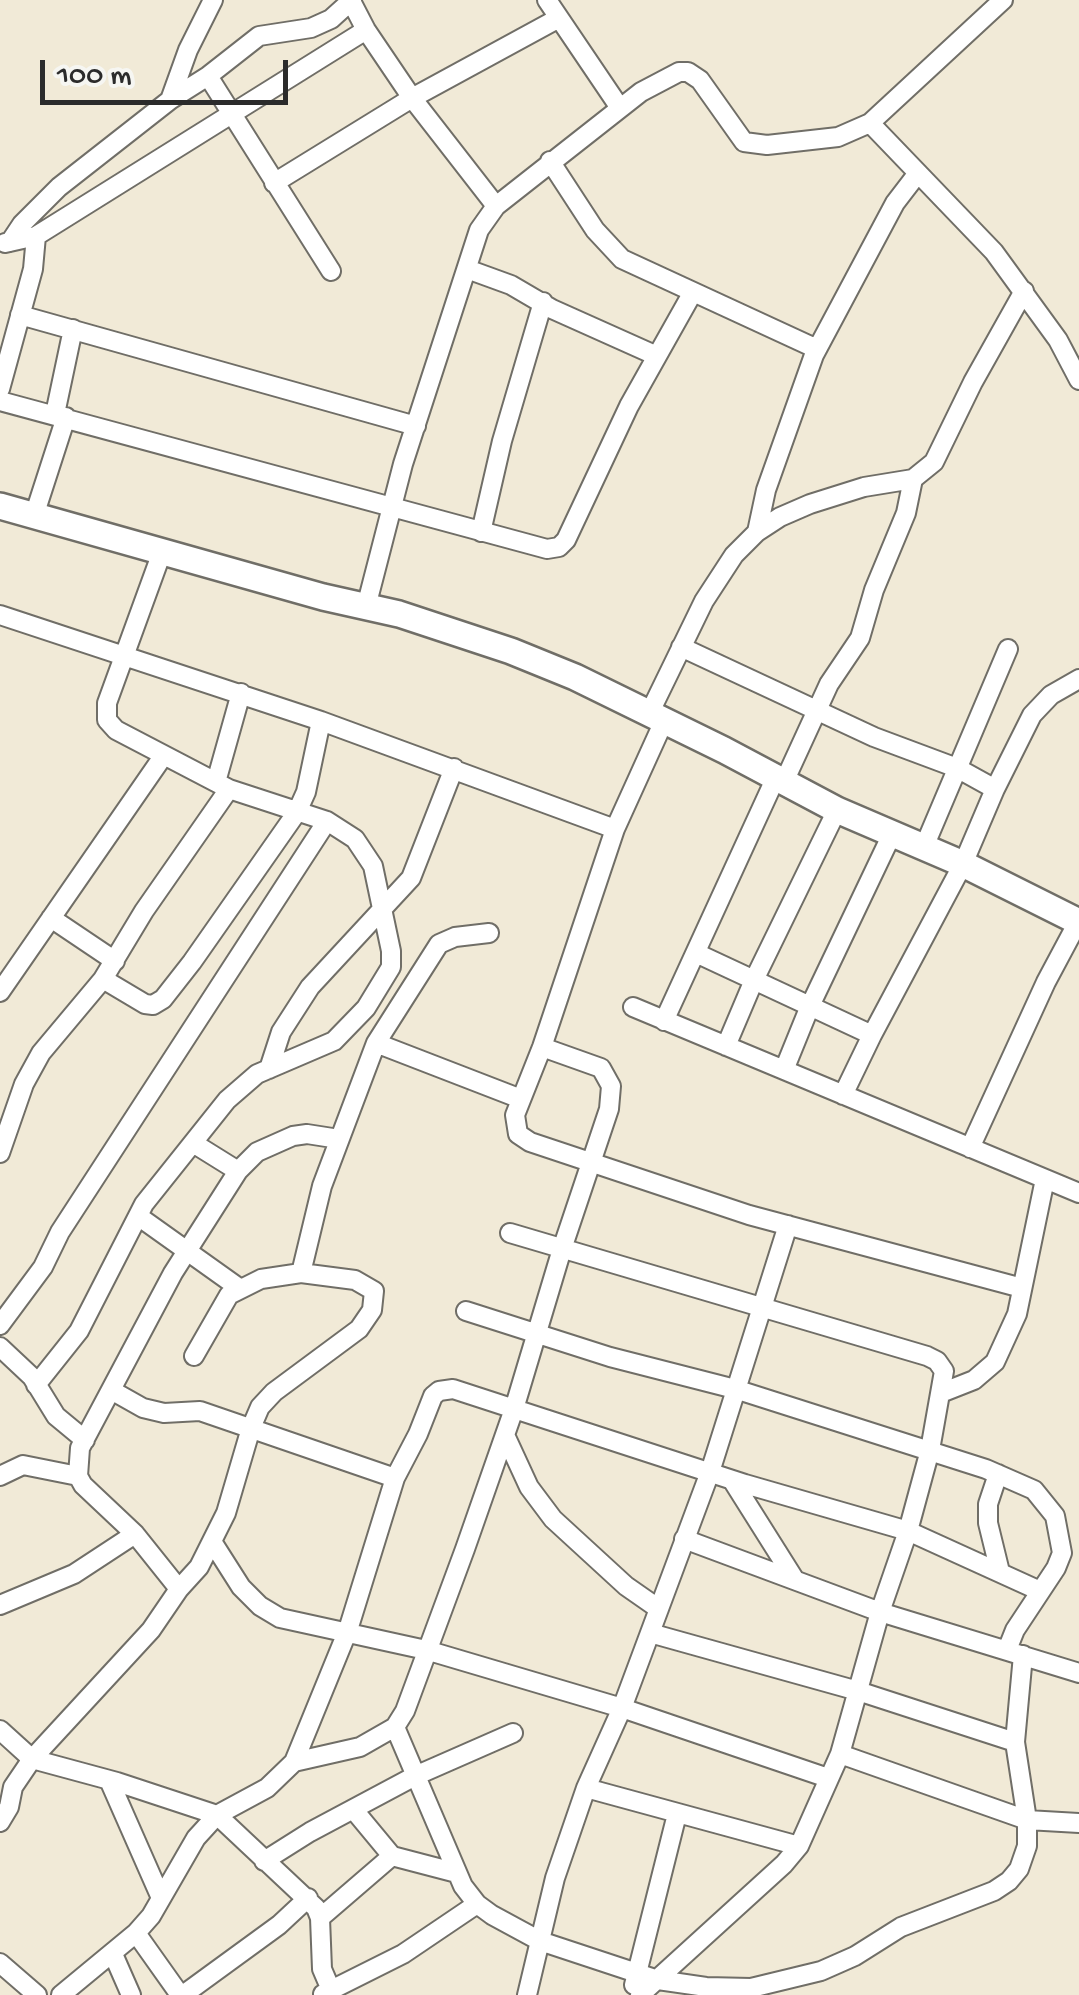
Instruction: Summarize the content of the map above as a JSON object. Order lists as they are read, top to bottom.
{
  "scale_bar": "100 m"
}
